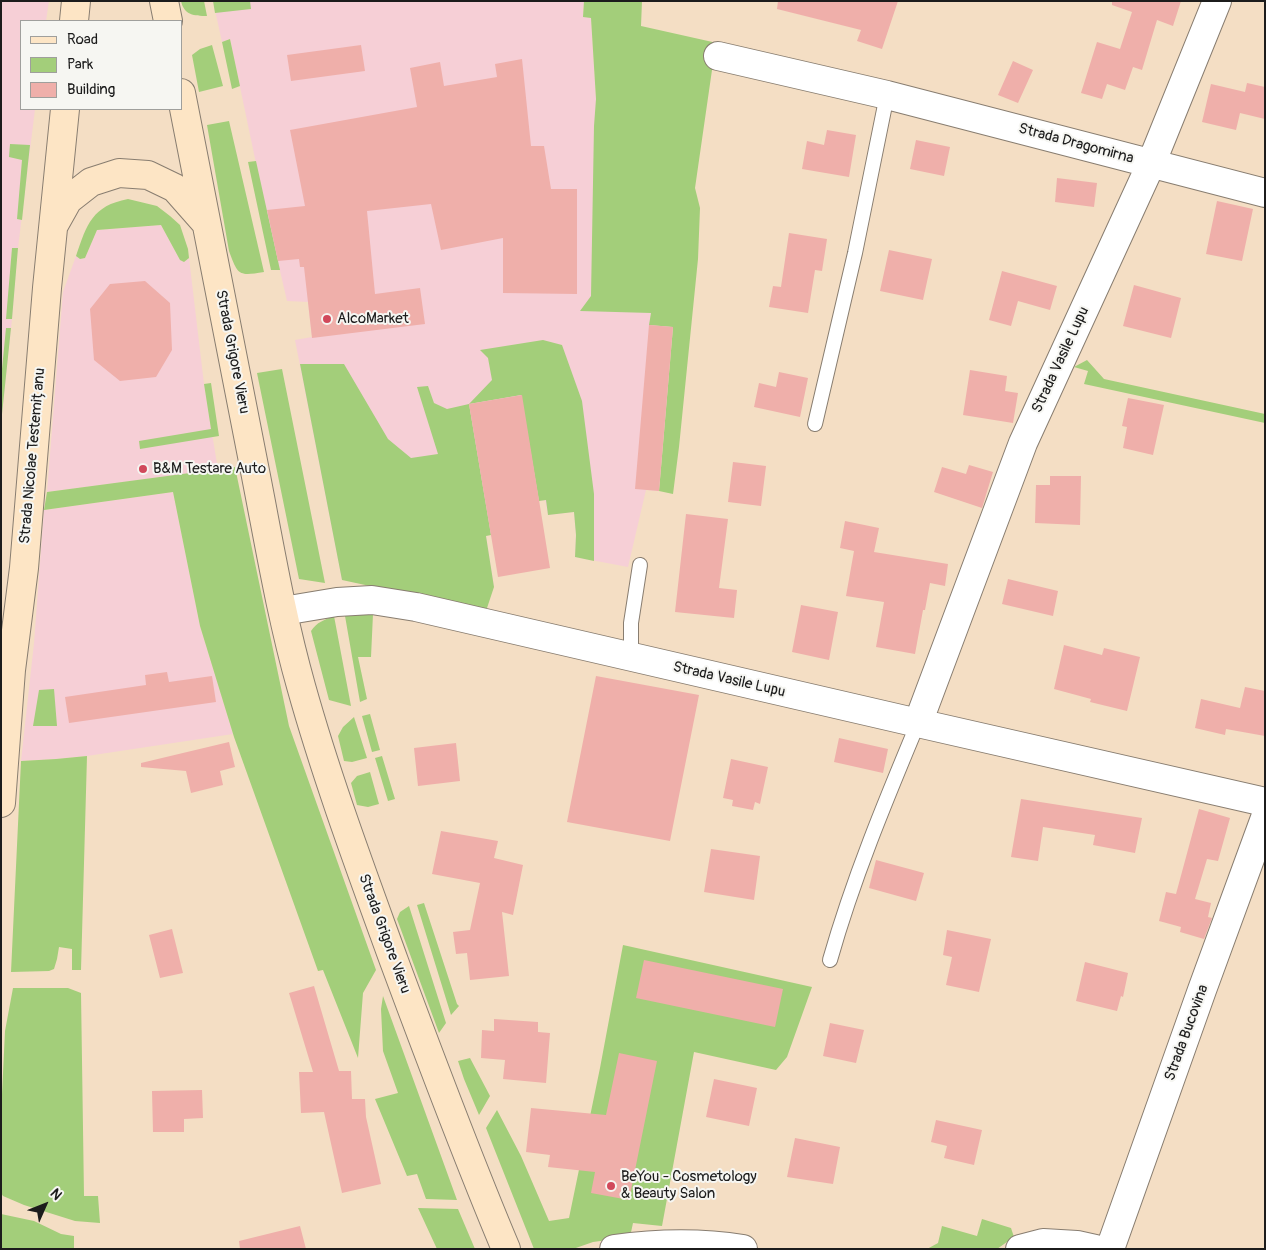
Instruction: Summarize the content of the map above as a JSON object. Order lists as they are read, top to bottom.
{
  "streets": {
    "street": [
      "Strada Dragomirna",
      "Strada Grigore Vieru",
      "Strada Vasile Lupu",
      "Strada Nicolae Testemițanu",
      "Strada Bucovina"
    ]
  },
  "crossings": [
    ["Strada Dragomirna", "Strada Vasile Lupu"]
  ],
  "places": ["AlcoMarket", "B&M Testare Auto", "BeYou - Cosmetology & Beauty Salon"],
  "legend": ["Road", "Park", "Building"],
  "north": "top right"
}
